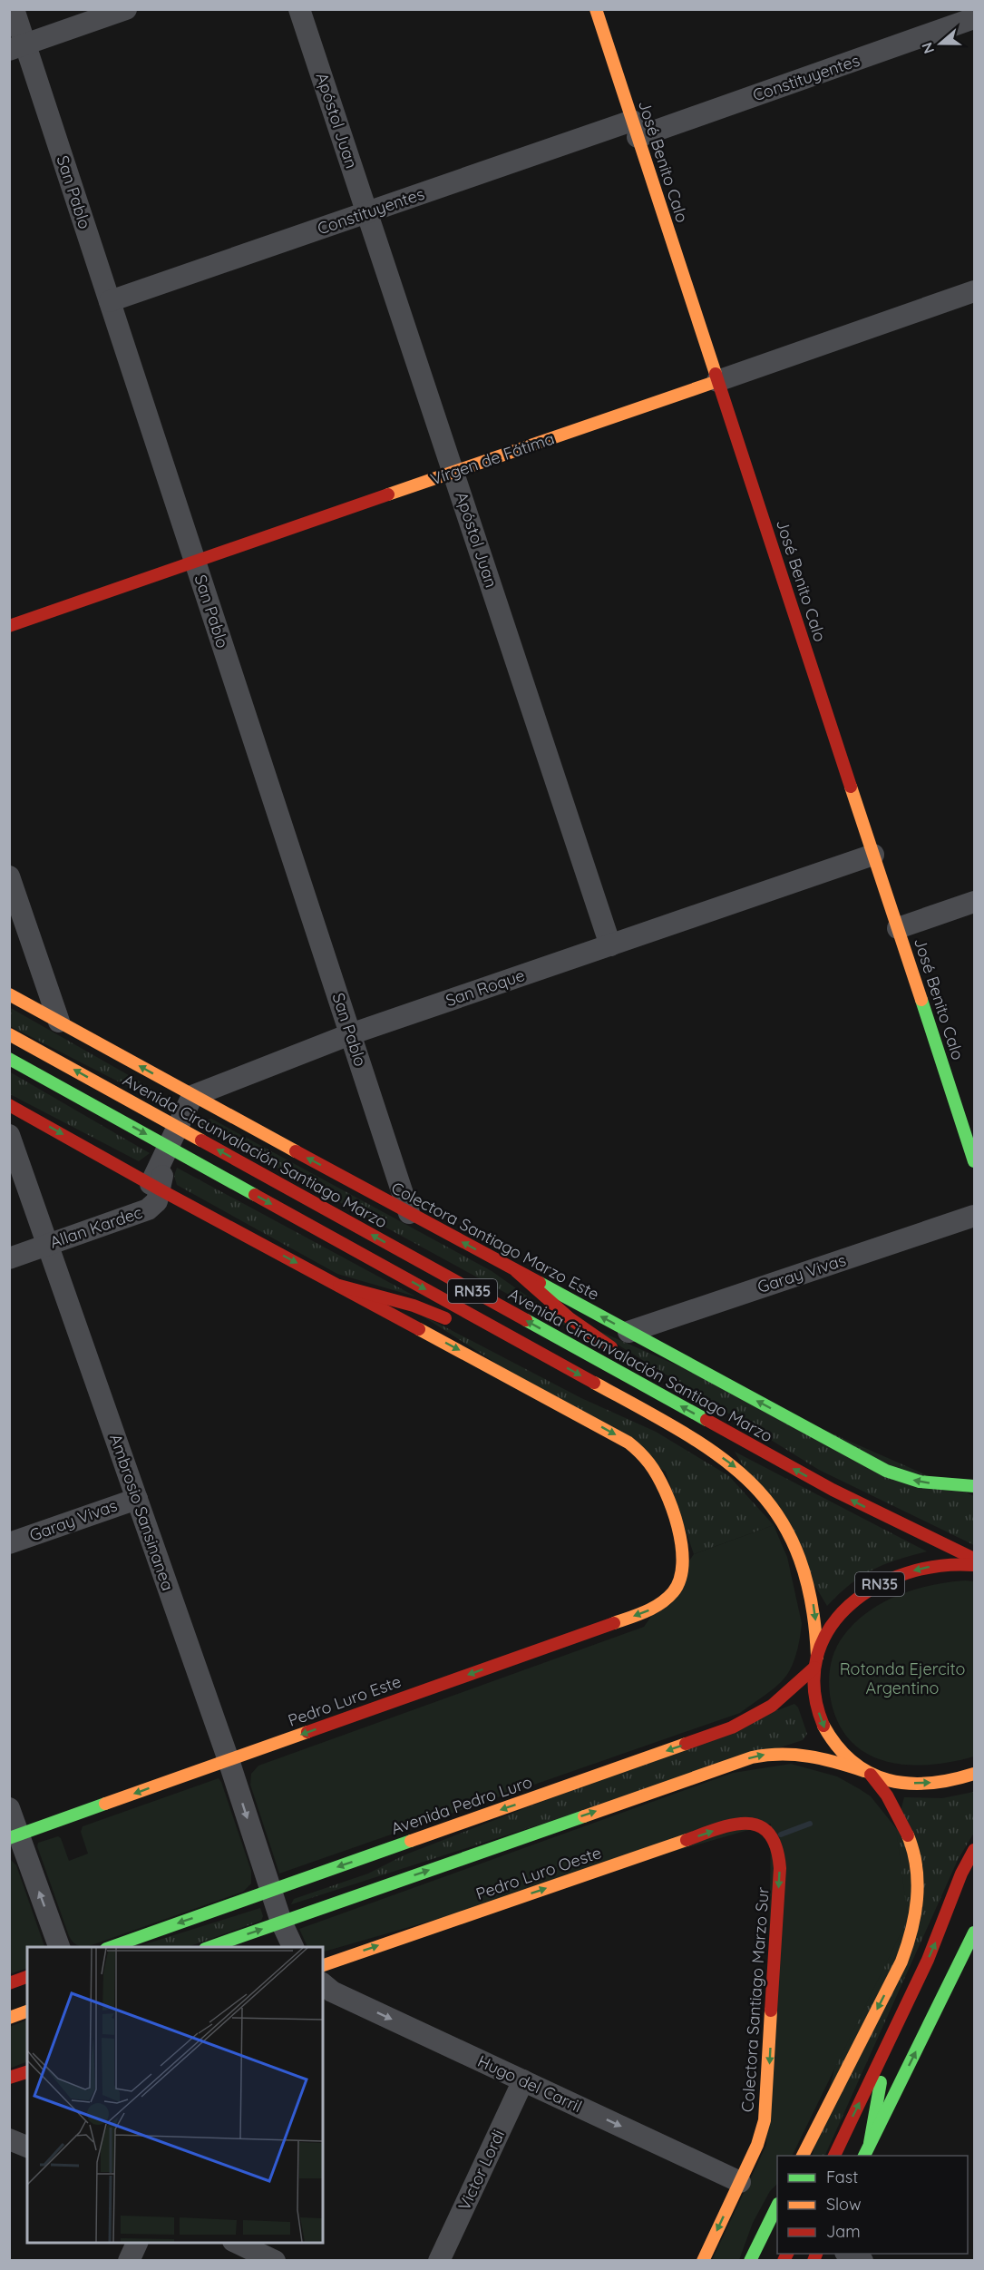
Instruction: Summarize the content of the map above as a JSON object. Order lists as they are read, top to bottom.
{
  "streets": {
    "main road": [
      "José Benito Calo",
      "Vírgen de Fátima",
      "Avenida Circunvalación Santiago Marzo",
      "Colectora Santiago Marzo Este",
      "RN35",
      "Pedro Luro Este",
      "Avenida Pedro Luro",
      "Pedro Luro Oeste",
      "Colectora Santiago Marzo Sur"
    ],
    "street": [
      "Constituyentes",
      "Apóstol Juan",
      "San Pablo",
      "San Roque",
      "Allan Kardec",
      "Garay Vivas",
      "Ambrosio Sansinanea",
      "Hugo del Carril",
      "Victor Lordi"
    ]
  },
  "crossings": [
    ["Constituyentes", "Apóstol Juan"],
    ["Constituyentes", "José Benito Calo"],
    ["Constituyentes", "San Pablo"],
    ["Apóstol Juan", "Vírgen de Fátima"],
    ["Apóstol Juan", "San Roque"],
    ["José Benito Calo", "Vírgen de Fátima"],
    ["José Benito Calo", "San Roque"],
    ["San Pablo", "Vírgen de Fátima"],
    ["San Pablo", "San Roque"],
    ["San Pablo", "Colectora Santiago Marzo Este"],
    ["San Roque", "Colectora Santiago Marzo Este"],
    ["Avenida Circunvalación Santiago Marzo", "RN35"],
    ["Avenida Circunvalación Santiago Marzo", "Avenida Pedro Luro"],
    ["Allan Kardec", "Ambrosio Sansinanea"],
    ["Colectora Santiago Marzo Este", "Garay Vivas"],
    ["Garay Vivas", "Ambrosio Sansinanea"],
    ["RN35", "Avenida Pedro Luro"],
    ["Ambrosio Sansinanea", "Pedro Luro Este"],
    ["Ambrosio Sansinanea", "Avenida Pedro Luro"],
    ["Pedro Luro Oeste", "Colectora Santiago Marzo Sur"],
    ["Colectora Santiago Marzo Sur", "Hugo del Carril"],
    ["Hugo del Carril", "Victor Lordi"]
  ],
  "one_way": ["Hugo del Carril"],
  "parks": ["Rotonda Ejercito Argentino"],
  "legend": ["Fast", "Slow", "Jam"],
  "north": "left"
}
